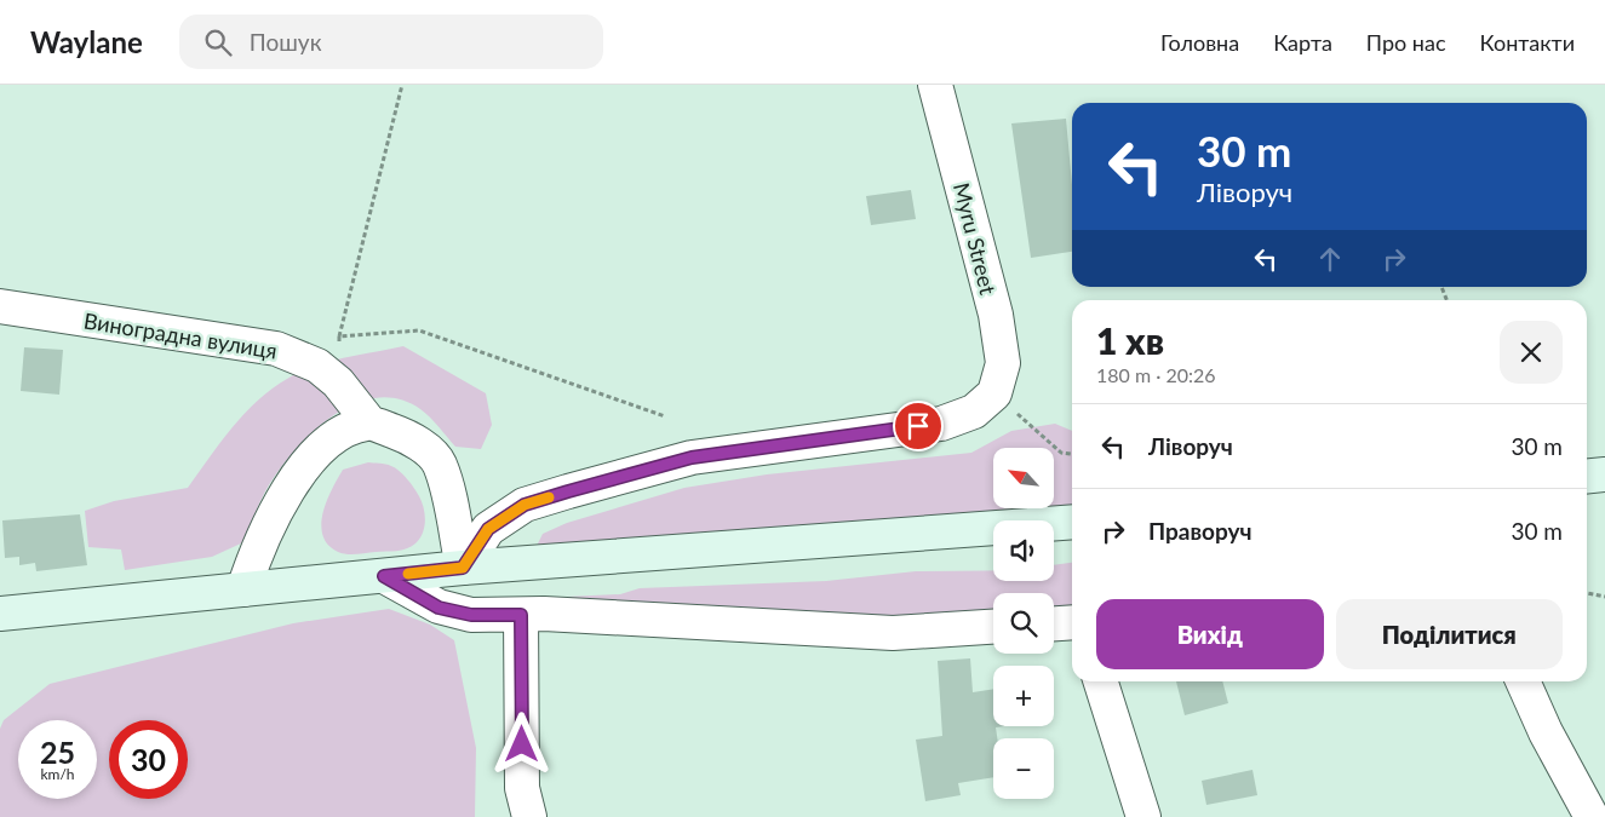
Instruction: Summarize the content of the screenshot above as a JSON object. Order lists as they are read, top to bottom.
{
  "streets": {
    "street": ["Myru Street", "Виноградна вулиця"]
  },
  "north": "top left",
  "page": {
    "header": "Waylane",
    "search": "Пошук",
    "nav": [
      "Головна",
      "Карта",
      "Про нас",
      "Контакти"
    ],
    "turn": ["30 m", "Ліворуч"],
    "heading": ["1 хв", "180 m · 20:26"],
    "list": [
      {
        "name": "Ліворуч",
        "value": "30 m"
      },
      {
        "name": "Праворуч",
        "value": "30 m"
      }
    ],
    "map_buttons": ["+", "−"],
    "buttons": ["Вихід", "Поділитися"],
    "speed": "25 km/h",
    "limit": "30"
  }
}
